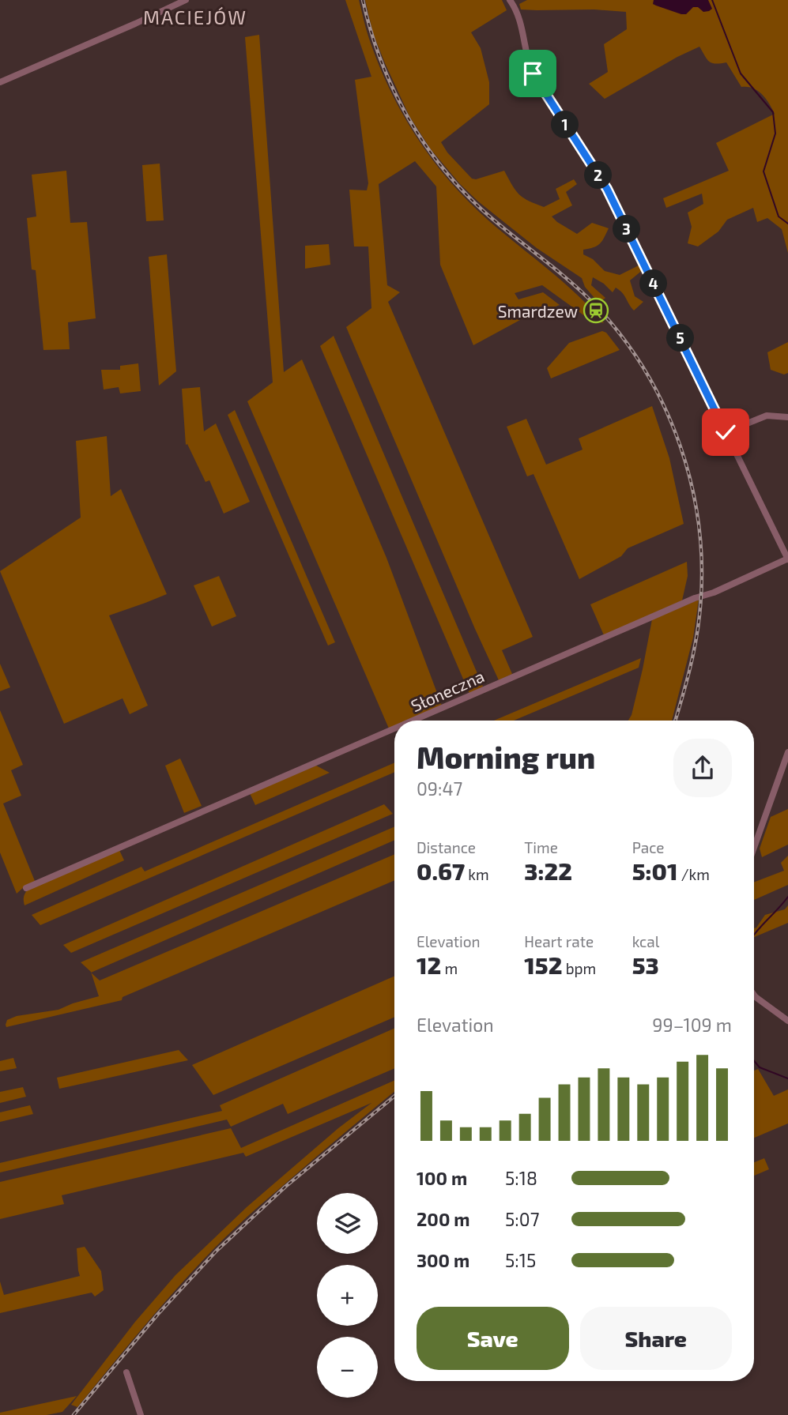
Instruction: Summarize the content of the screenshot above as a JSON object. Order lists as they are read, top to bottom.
{
  "streets": {
    "street": ["Słoneczna"]
  },
  "districts": ["MACIEJÓW"],
  "places": {
    "station": ["Smardzew"]
  },
  "page": {
    "pins": [
      "1",
      "2",
      "3",
      "4",
      "5"
    ],
    "heading": ["Morning run", "09:47"],
    "stats": [
      ["Distance", "0.67 km"],
      ["Time", "3:22"],
      ["Pace", "5:01 /km"],
      ["Elevation", "12 m"],
      ["Heart rate", "152 bpm"],
      ["kcal", "53"]
    ],
    "chart": ["Elevation", "99–109 m"],
    "list": [
      {
        "name": "100 m",
        "note": "5:18"
      },
      {
        "name": "200 m",
        "note": "5:07"
      },
      {
        "name": "300 m",
        "note": "5:15"
      }
    ],
    "map_buttons": ["+", "−"],
    "buttons": ["Save", "Share"]
  }
}
